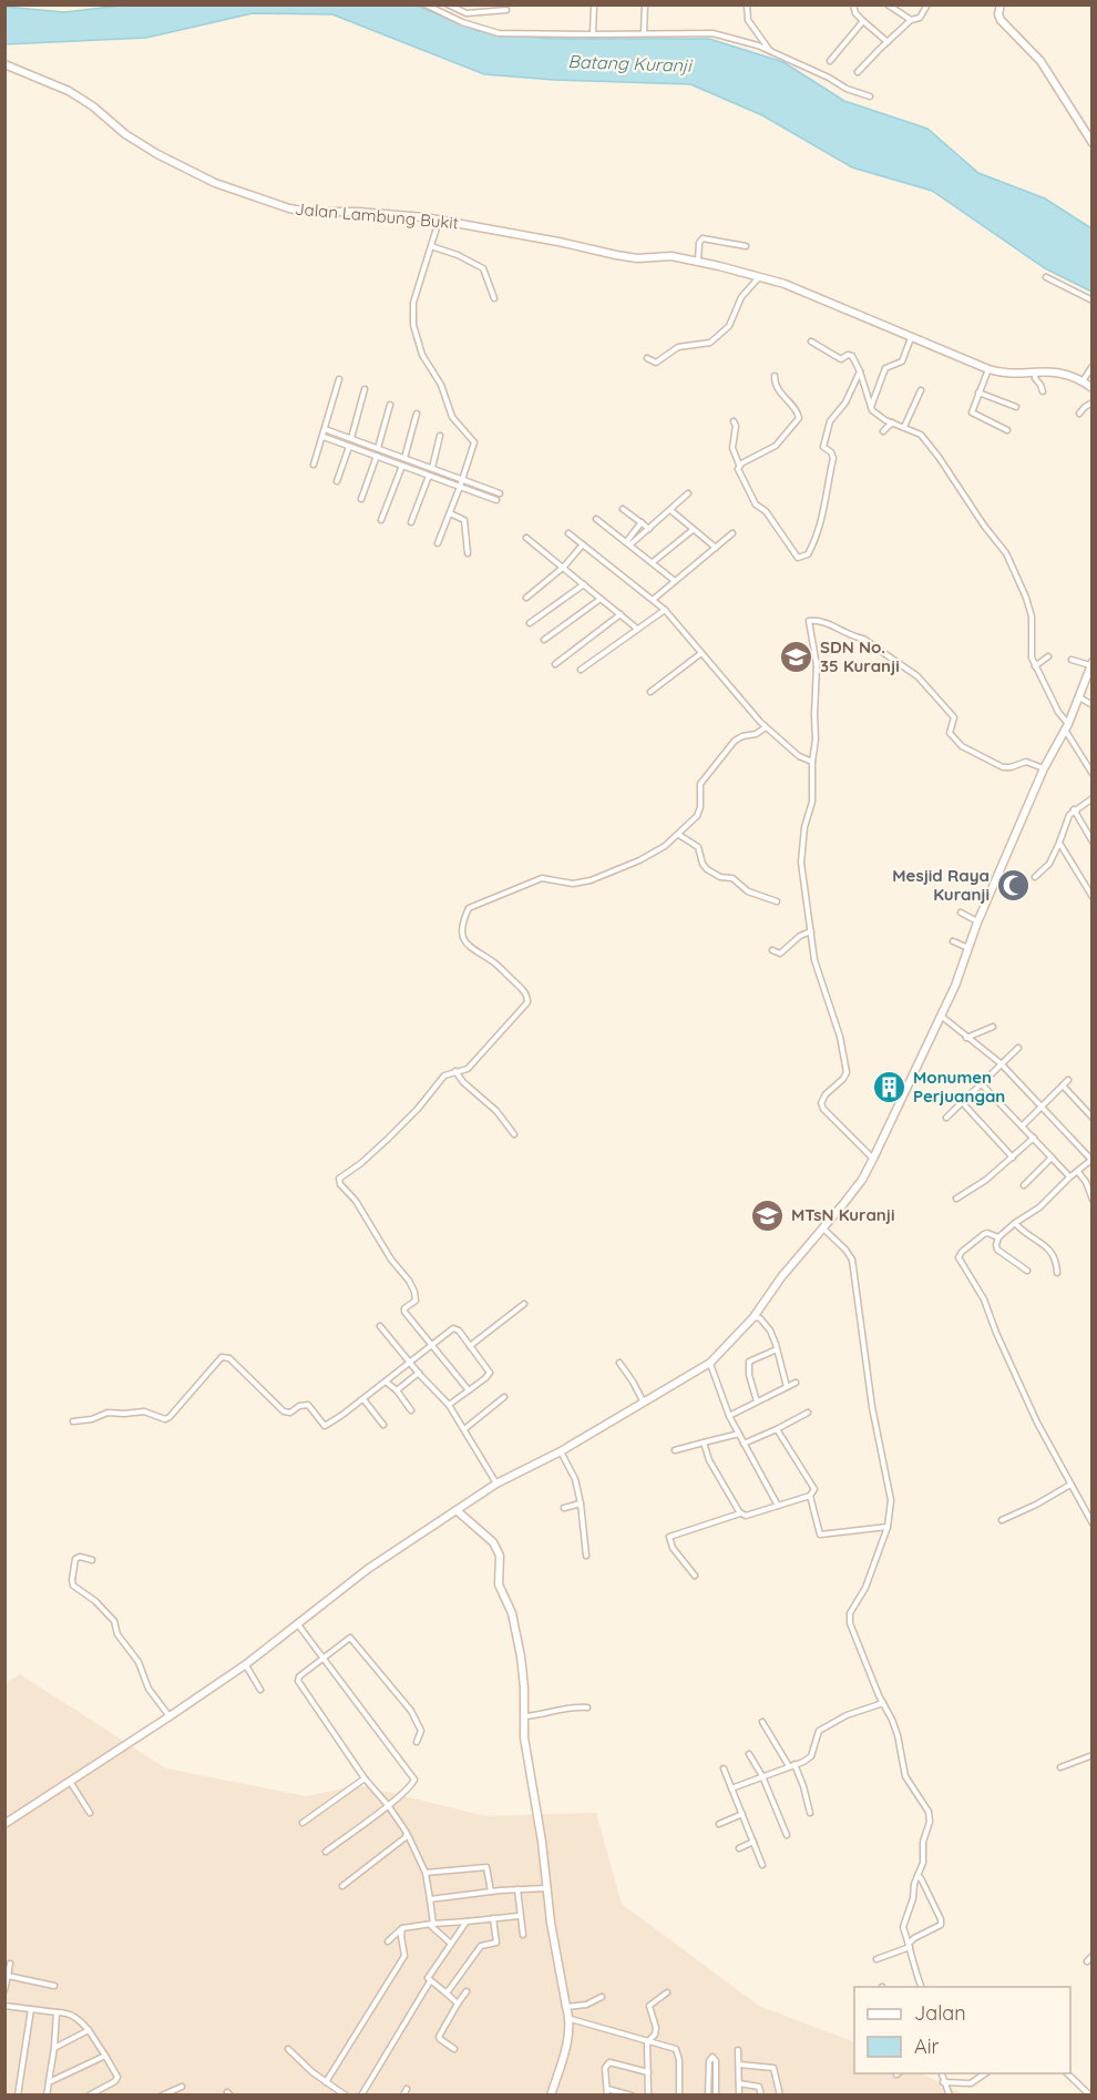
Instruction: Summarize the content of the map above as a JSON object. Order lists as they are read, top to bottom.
{
  "streets": {
    "street": ["Jalan Lambung Bukit"]
  },
  "water": ["Batang Kuranji"],
  "places": {
    "school or university": ["SDN No. 35 Kuranji", "MTsN Kuranji"],
    "mosque": ["Mesjid Raya Kuranji"],
    "building": ["Monumen Perjuangan"]
  },
  "legend": ["Jalan", "Air"]
}
